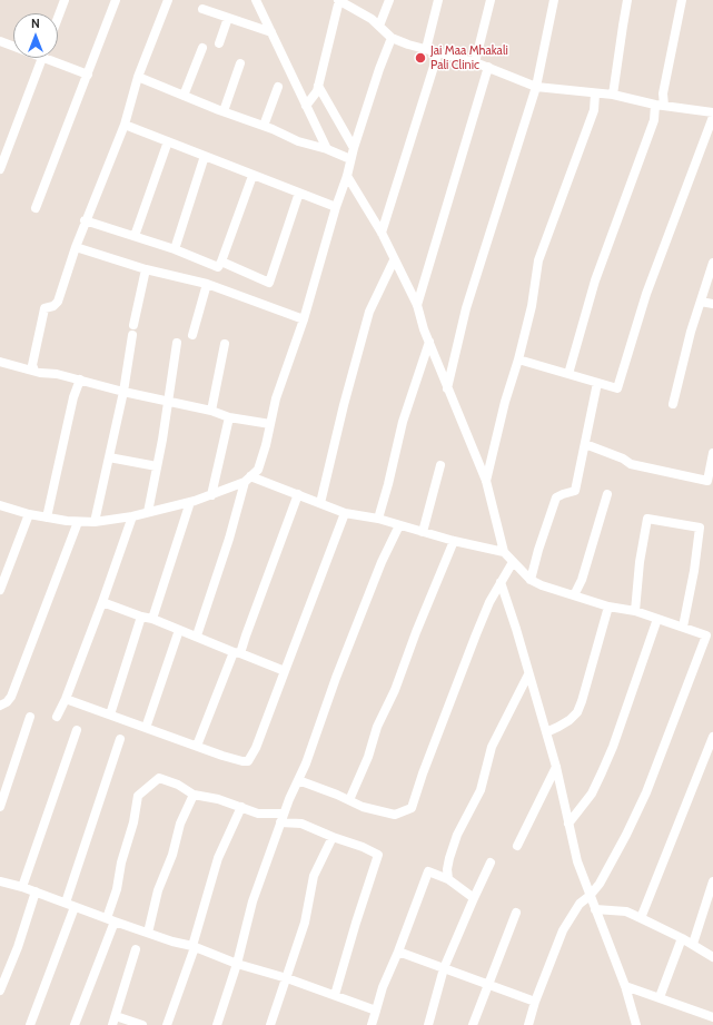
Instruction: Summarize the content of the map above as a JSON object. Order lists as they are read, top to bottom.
{
  "places": ["Jai Maa Mhakali Pali Clinic"],
  "north": "top"
}
